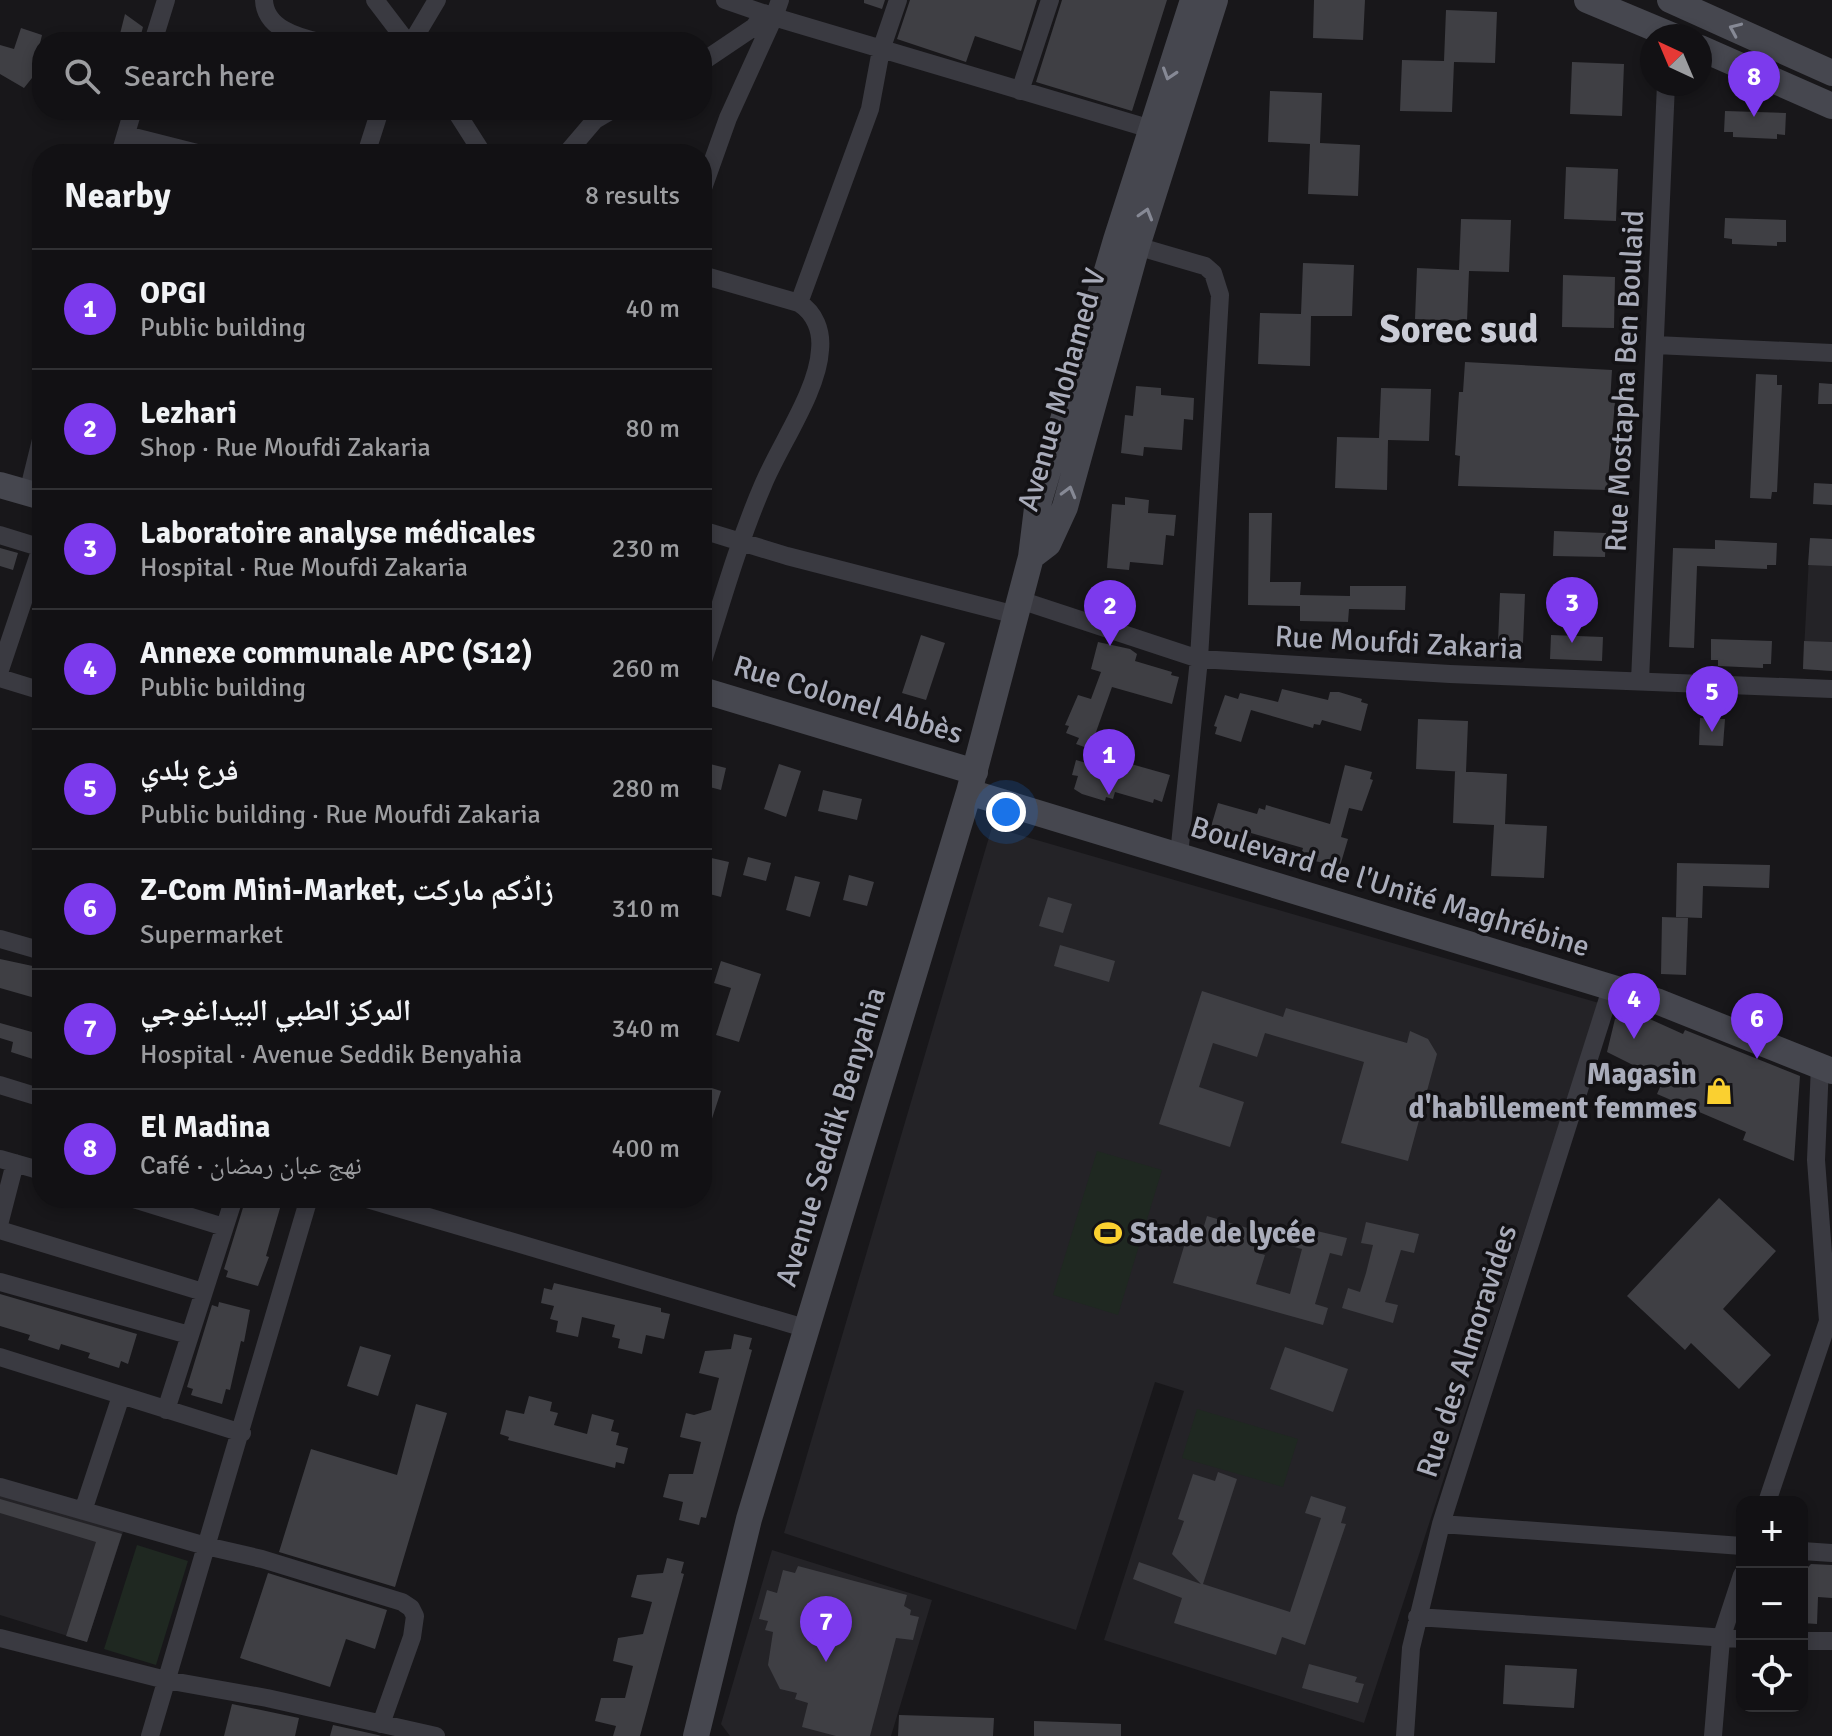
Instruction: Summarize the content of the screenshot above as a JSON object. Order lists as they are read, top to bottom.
{
  "streets": {
    "street": [
      "Rue Mostapha Ben Boulaid",
      "Avenue Mohamed V",
      "Rue Moufdi Zakaria",
      "Rue Colonel Abbès",
      "Boulevard de l'Unité Maghrébine",
      "Avenue Seddik Benyahia",
      "Rue des Almoravides"
    ]
  },
  "crossings": [
    ["Rue Mostapha Ben Boulaid", "Rue Moufdi Zakaria"],
    ["Avenue Mohamed V", "Avenue Seddik Benyahia"],
    ["Rue Moufdi Zakaria", "Avenue Seddik Benyahia"],
    ["Rue Colonel Abbès", "Boulevard de l'Unité Maghrébine"],
    ["Rue Colonel Abbès", "Avenue Seddik Benyahia"],
    ["Boulevard de l'Unité Maghrébine", "Avenue Seddik Benyahia"],
    ["Boulevard de l'Unité Maghrébine", "Rue des Almoravides"]
  ],
  "districts": ["Sorec sud"],
  "places": {
    "shop": ["Magasin d'habillement femmes"],
    "sports": ["Stade de lycée"]
  },
  "north": "top left",
  "page": {
    "search": "Search here",
    "pins": [
      "8",
      "3",
      "2",
      "5",
      "1",
      "4",
      "6",
      "7"
    ],
    "heading": ["Nearby", "8 results"],
    "list": [
      {
        "mark": "1",
        "name": "OPGI",
        "note": "Public building",
        "value": "40 m"
      },
      {
        "mark": "2",
        "name": "Lezhari",
        "note": "Shop · Rue Moufdi Zakaria",
        "value": "80 m"
      },
      {
        "mark": "3",
        "name": "Laboratoire analyse médicales",
        "note": "Hospital · Rue Moufdi Zakaria",
        "value": "230 m"
      },
      {
        "mark": "4",
        "name": "Annexe communale APC (S12)",
        "note": "Public building",
        "value": "260 m"
      },
      {
        "mark": "5",
        "name": "فرع بلدي",
        "note": "Public building · Rue Moufdi Zakaria",
        "value": "280 m"
      },
      {
        "mark": "6",
        "name": "Z-Com Mini-Market, زادُكم ماركت",
        "note": "Supermarket",
        "value": "310 m"
      },
      {
        "mark": "7",
        "name": "المركز الطبي البيداغوجي",
        "note": "Hospital · Avenue Seddik Benyahia",
        "value": "340 m"
      },
      {
        "mark": "8",
        "name": "El Madina",
        "note": "Café · نهج عبان رمضان",
        "value": "400 m"
      }
    ],
    "map_buttons": ["+", "−"]
  }
}
